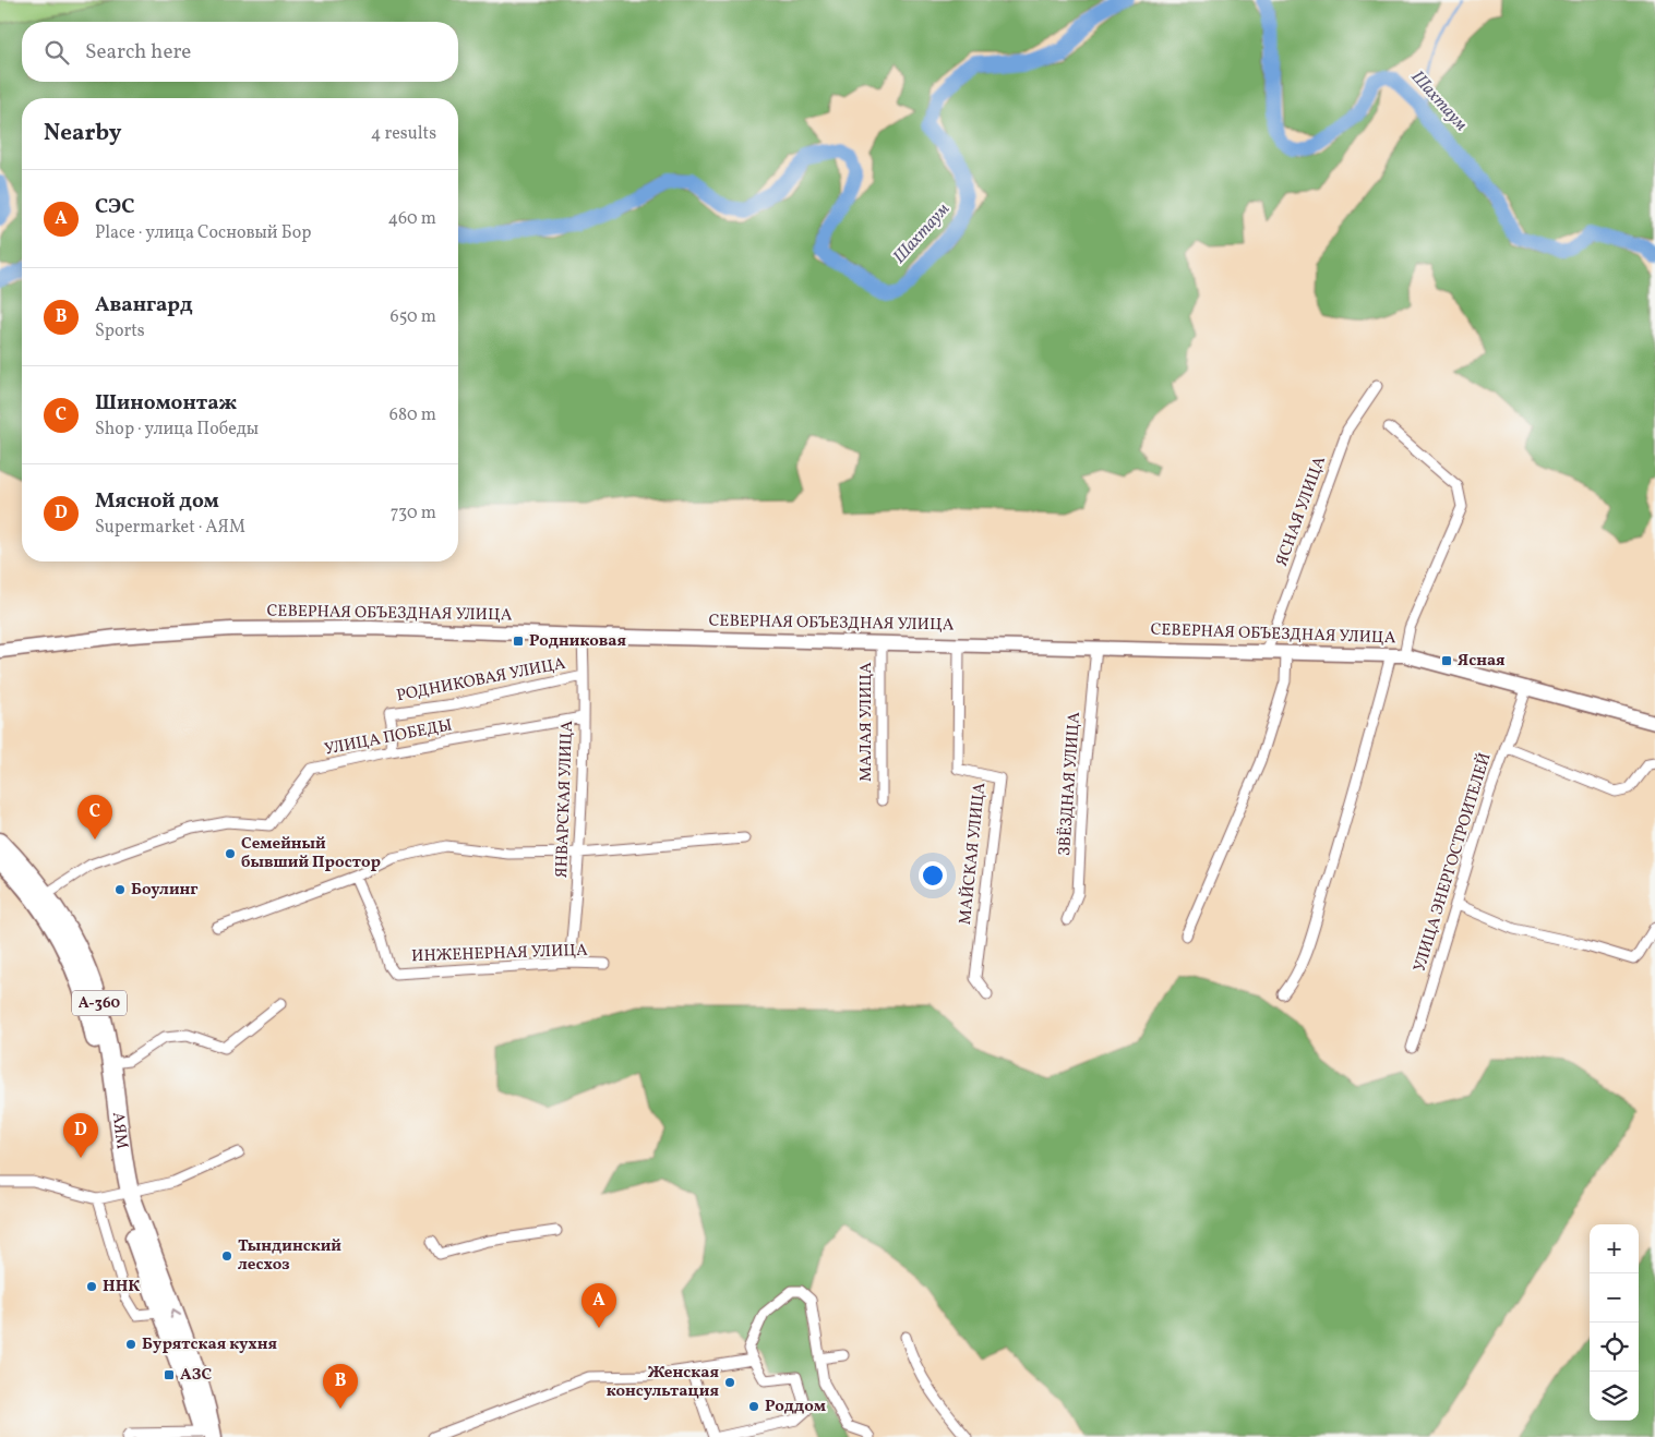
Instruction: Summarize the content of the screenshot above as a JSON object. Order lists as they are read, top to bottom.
{
  "streets": {
    "highway": ["А-360", "АЯМ"],
    "street": [
      "ЯСНАЯ УЛИЦА",
      "СЕВЕРНАЯ ОБЪЕЗДНАЯ УЛИЦА",
      "РОДНИКОВАЯ УЛИЦА",
      "МАЛАЯ УЛИЦА",
      "УЛИЦА ПОБЕДЫ",
      "ЗВЁЗДНАЯ УЛИЦА",
      "ЯНВАРСКАЯ УЛИЦА",
      "МАЙСКАЯ УЛИЦА",
      "УЛИЦА ЭНЕРГОСТРОИТЕЛЕЙ",
      "ИНЖЕНЕРНАЯ УЛИЦА"
    ]
  },
  "crossings": [
    ["ЯСНАЯ УЛИЦА", "СЕВЕРНАЯ ОБЪЕЗДНАЯ УЛИЦА"],
    ["СЕВЕРНАЯ ОБЪЕЗДНАЯ УЛИЦА", "МАЛАЯ УЛИЦА"],
    ["СЕВЕРНАЯ ОБЪЕЗДНАЯ УЛИЦА", "ЗВЁЗДНАЯ УЛИЦА"],
    ["СЕВЕРНАЯ ОБЪЕЗДНАЯ УЛИЦА", "ЯНВАРСКАЯ УЛИЦА"],
    ["СЕВЕРНАЯ ОБЪЕЗДНАЯ УЛИЦА", "МАЙСКАЯ УЛИЦА"],
    ["СЕВЕРНАЯ ОБЪЕЗДНАЯ УЛИЦА", "УЛИЦА ЭНЕРГОСТРОИТЕЛЕЙ"],
    ["РОДНИКОВАЯ УЛИЦА", "УЛИЦА ПОБЕДЫ"],
    ["РОДНИКОВАЯ УЛИЦА", "ЯНВАРСКАЯ УЛИЦА"],
    ["УЛИЦА ПОБЕДЫ", "ЯНВАРСКАЯ УЛИЦА"],
    ["УЛИЦА ПОБЕДЫ", "АЯМ"],
    ["ЯНВАРСКАЯ УЛИЦА", "ИНЖЕНЕРНАЯ УЛИЦА"]
  ],
  "water": ["Шахтаум"],
  "places": {
    "transit": ["Родниковая", "Ясная", "АЗС"],
    "other": [
      "Семейный бывший Простор",
      "Боулинг",
      "Тындинский лесхоз",
      "ННК",
      "Бурятская кухня",
      "Женская консультация",
      "Роддом"
    ]
  },
  "page": {
    "search": "Search here",
    "heading": ["Nearby", "4 results"],
    "list": [
      {
        "mark": "A",
        "name": "СЭС",
        "note": "Place · улица Сосновый Бор",
        "value": "460 m"
      },
      {
        "mark": "B",
        "name": "Авангард",
        "note": "Sports",
        "value": "650 m"
      },
      {
        "mark": "C",
        "name": "Шиномонтаж",
        "note": "Shop · улица Победы",
        "value": "680 m"
      },
      {
        "mark": "D",
        "name": "Мясной дом",
        "note": "Supermarket · АЯМ",
        "value": "730 m"
      }
    ],
    "pins": [
      "C",
      "D",
      "A",
      "B"
    ],
    "map_buttons": ["+", "−"]
  }
}
